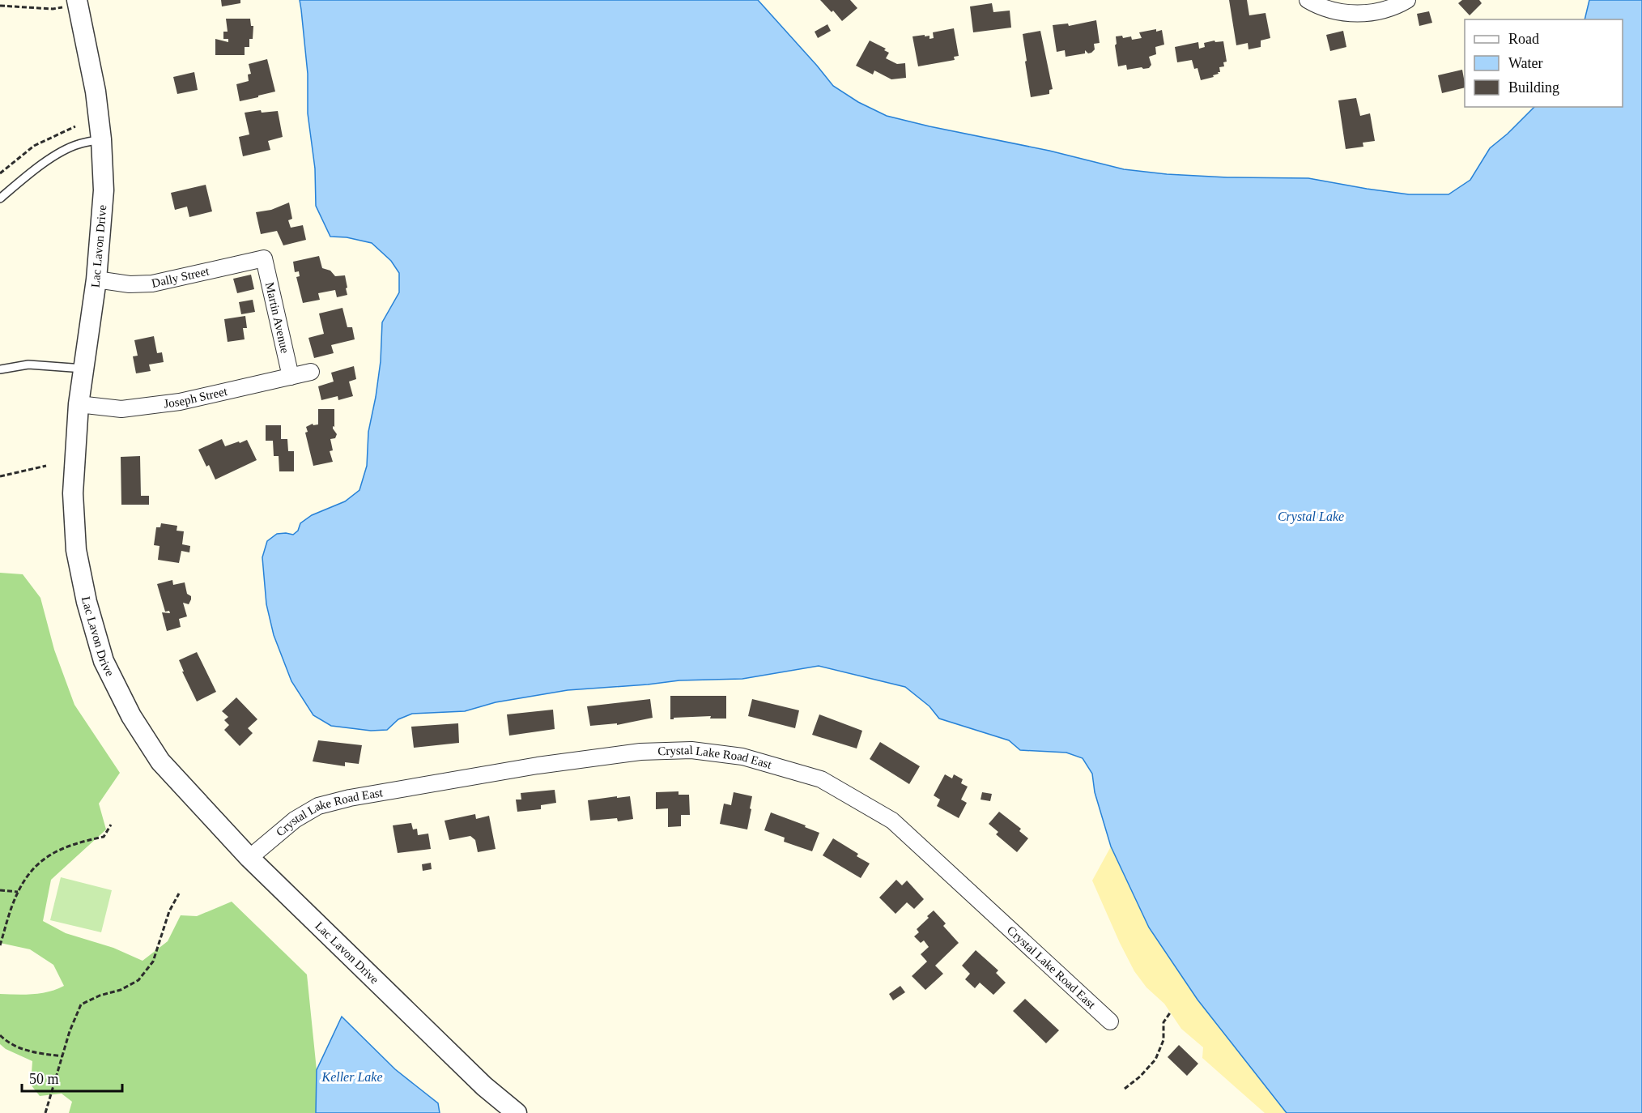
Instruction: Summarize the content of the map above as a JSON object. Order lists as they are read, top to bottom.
{
  "streets": {
    "street": [
      "Lac Lavon Drive",
      "Dally Street",
      "Martin Avenue",
      "Joseph Street",
      "Crystal Lake Road East"
    ]
  },
  "crossings": [
    ["Lac Lavon Drive", "Dally Street"],
    ["Lac Lavon Drive", "Joseph Street"],
    ["Lac Lavon Drive", "Crystal Lake Road East"],
    ["Dally Street", "Martin Avenue"],
    ["Martin Avenue", "Joseph Street"]
  ],
  "water": ["Crystal Lake", "Keller Lake"],
  "legend": ["Road", "Water", "Building"],
  "scale_bar": "50 m"
}
